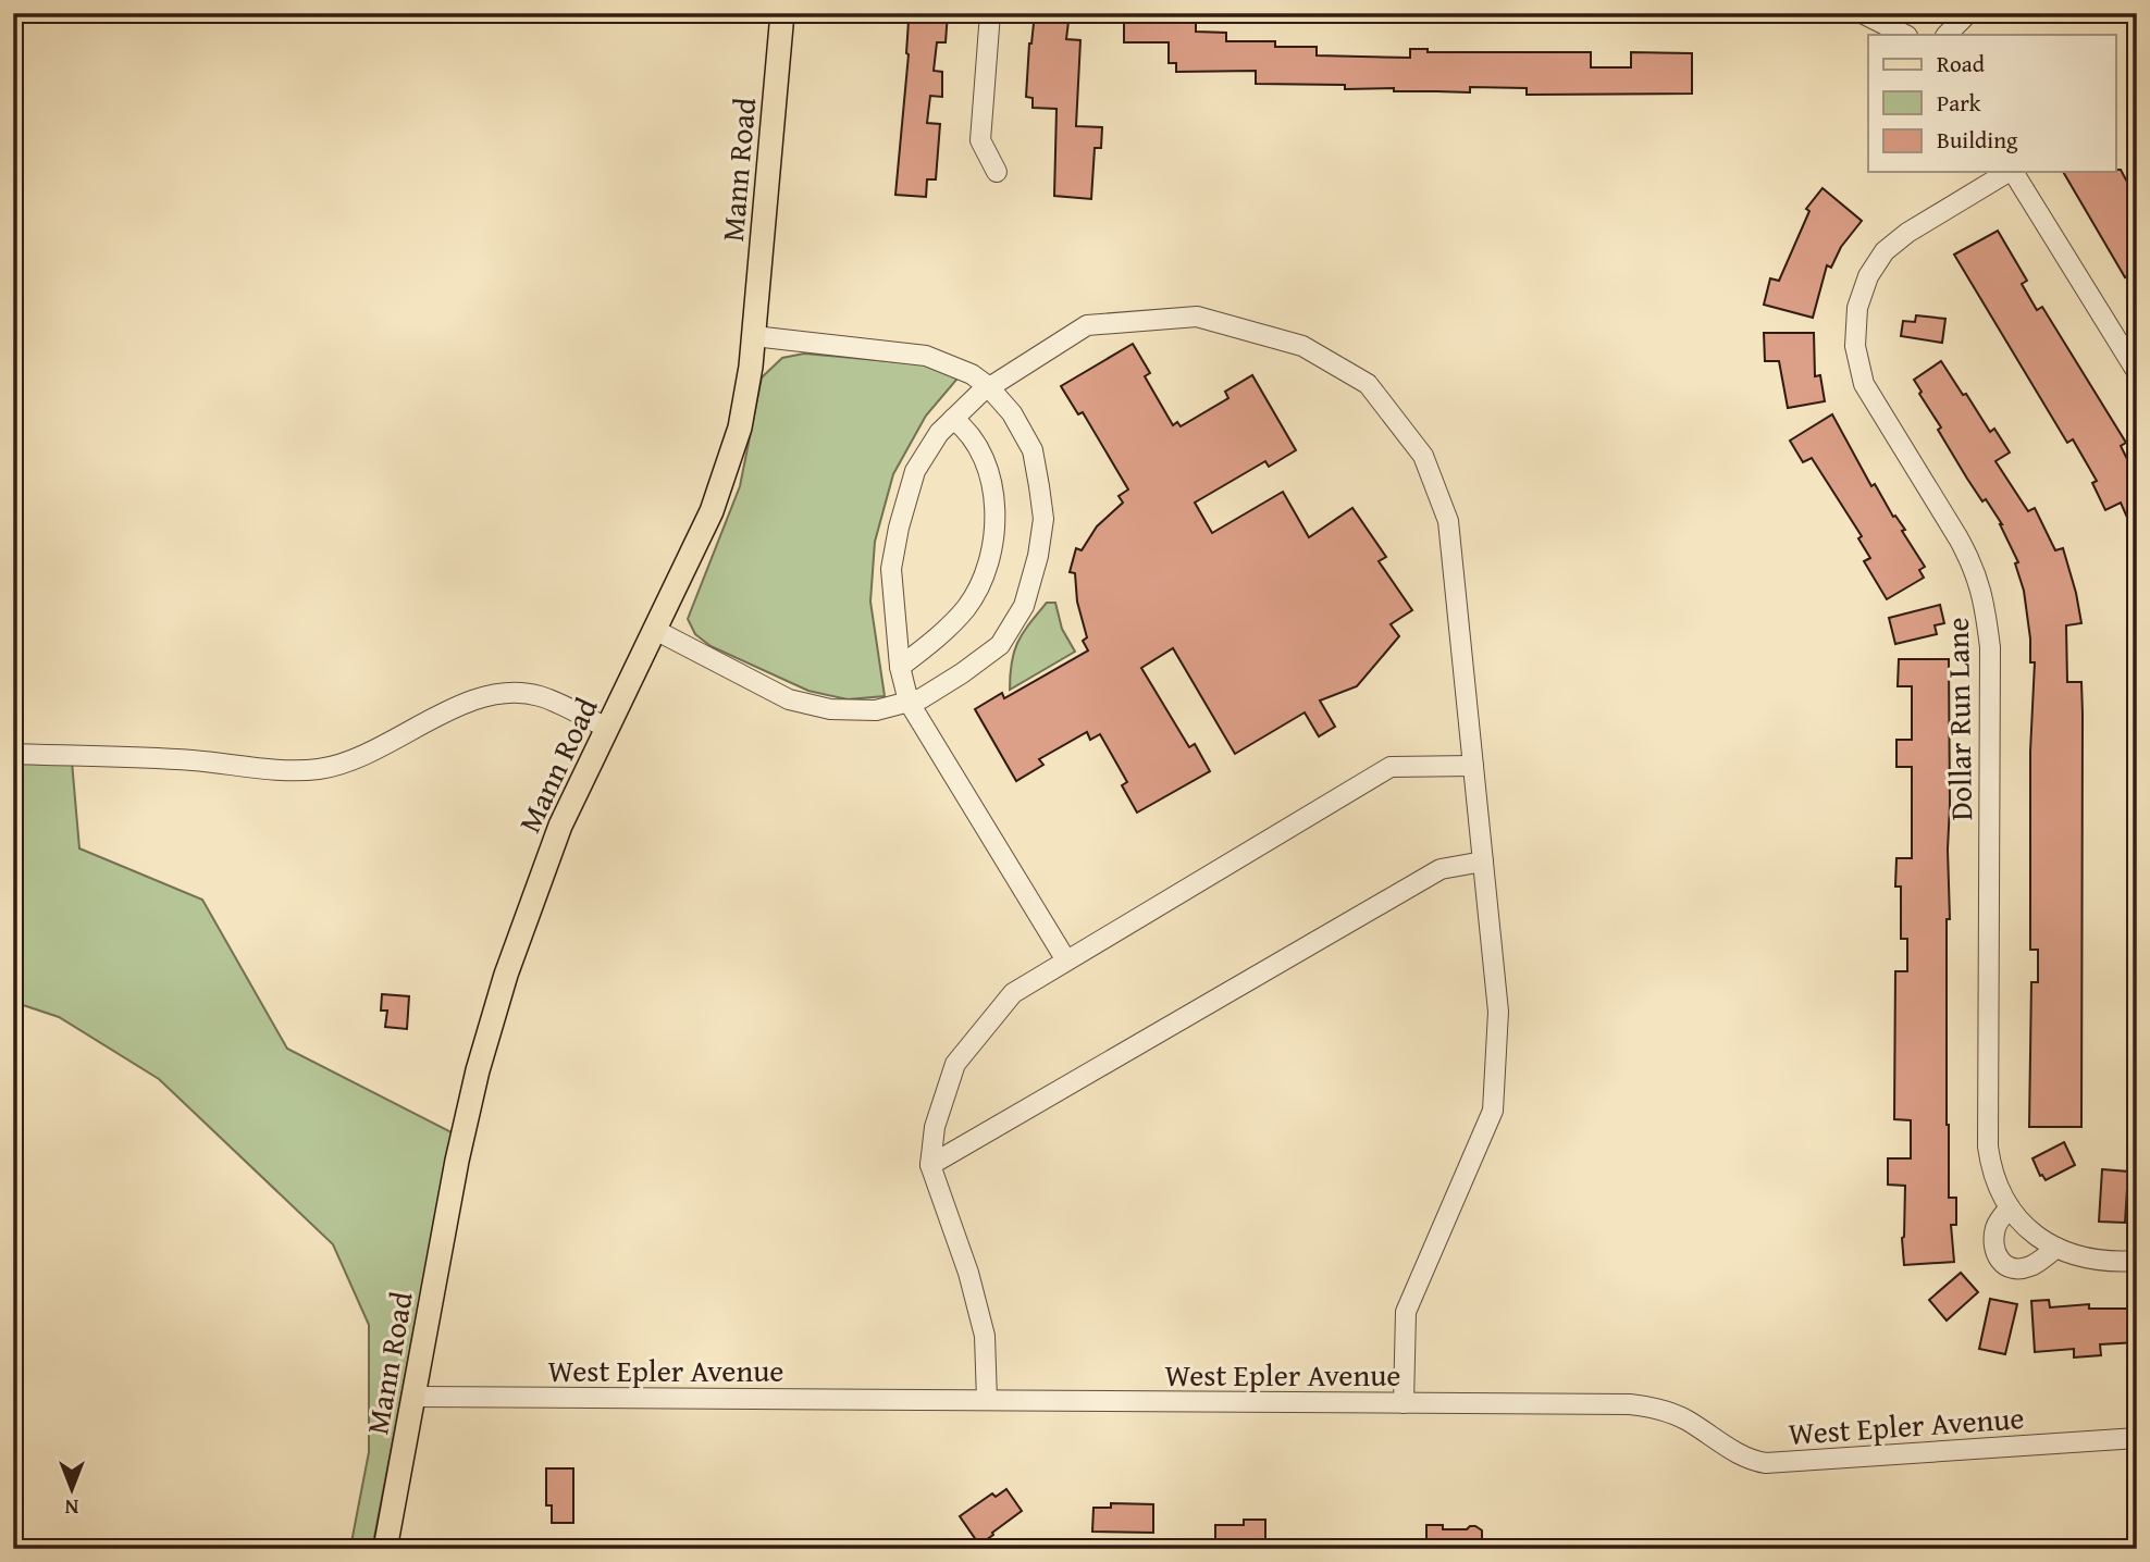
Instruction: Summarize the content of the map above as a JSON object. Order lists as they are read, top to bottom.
{
  "streets": {
    "main road": ["Mann Road"],
    "street": ["Dollar Run Lane", "West Epler Avenue"]
  },
  "crossings": [
    ["Mann Road", "West Epler Avenue"]
  ],
  "legend": ["Road", "Park", "Building"],
  "north": "bottom"
}
